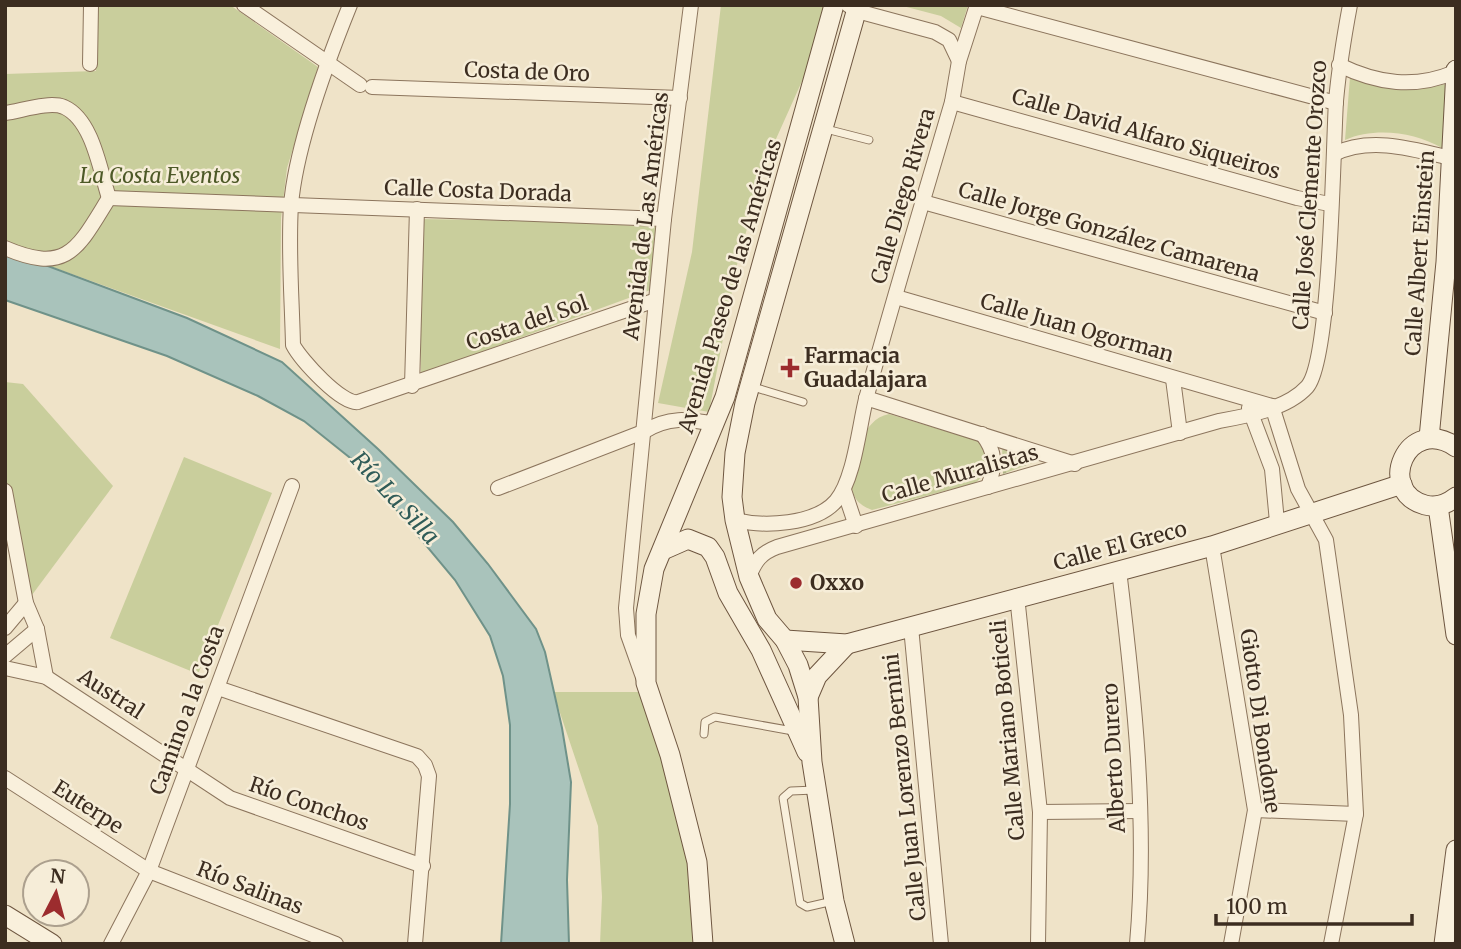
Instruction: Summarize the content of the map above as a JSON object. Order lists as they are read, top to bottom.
{
  "streets": {
    "street": [
      "Costa de Oro",
      "Calle David Alfaro Siqueiros",
      "Calle Costa Dorada",
      "Calle José Clemente Orozco",
      "Calle Diego Rivera",
      "Avenida de Las Américas",
      "Calle Jorge González Camarena",
      "Calle Albert Einstein",
      "Avenida Paseo de las Américas",
      "Costa del Sol",
      "Calle Juan Ogorman",
      "Calle Muralistas",
      "Calle El Greco",
      "Austral",
      "Camino a la Costa",
      "Giotto Di Bondone",
      "Calle Mariano Boticeli",
      "Alberto Durero",
      "Calle Juan Lorenzo Bernini",
      "Río Conchos",
      "Euterpe",
      "Río Salinas"
    ]
  },
  "crossings": [
    ["Costa de Oro", "Avenida de Las Américas"],
    ["Calle David Alfaro Siqueiros", "Calle José Clemente Orozco"],
    ["Calle David Alfaro Siqueiros", "Calle Diego Rivera"],
    ["Calle Costa Dorada", "Avenida de Las Américas"],
    ["Calle Costa Dorada", "Costa del Sol"],
    ["Calle José Clemente Orozco", "Calle Jorge González Camarena"],
    ["Calle José Clemente Orozco", "Calle Juan Ogorman"],
    ["Calle José Clemente Orozco", "Calle Muralistas"],
    ["Calle Diego Rivera", "Calle Jorge González Camarena"],
    ["Calle Diego Rivera", "Calle Juan Ogorman"],
    ["Calle Diego Rivera", "Calle Muralistas"],
    ["Avenida de Las Américas", "Costa del Sol"],
    ["Avenida Paseo de las Américas", "Calle Muralistas"],
    ["Avenida Paseo de las Américas", "Calle El Greco"],
    ["Calle El Greco", "Giotto Di Bondone"],
    ["Calle El Greco", "Calle Mariano Boticeli"],
    ["Calle El Greco", "Alberto Durero"],
    ["Calle El Greco", "Calle Juan Lorenzo Bernini"],
    ["Austral", "Camino a la Costa"],
    ["Austral", "Río Conchos"],
    ["Camino a la Costa", "Río Conchos"],
    ["Camino a la Costa", "Euterpe"],
    ["Camino a la Costa", "Río Salinas"],
    ["Euterpe", "Río Salinas"]
  ],
  "water": ["Río La Silla"],
  "parks": ["La Costa Eventos"],
  "places": {
    "health": ["Farmacia Guadalajara"],
    "other": ["Oxxo"]
  },
  "scale_bar": "100 m",
  "north": "top"
}
